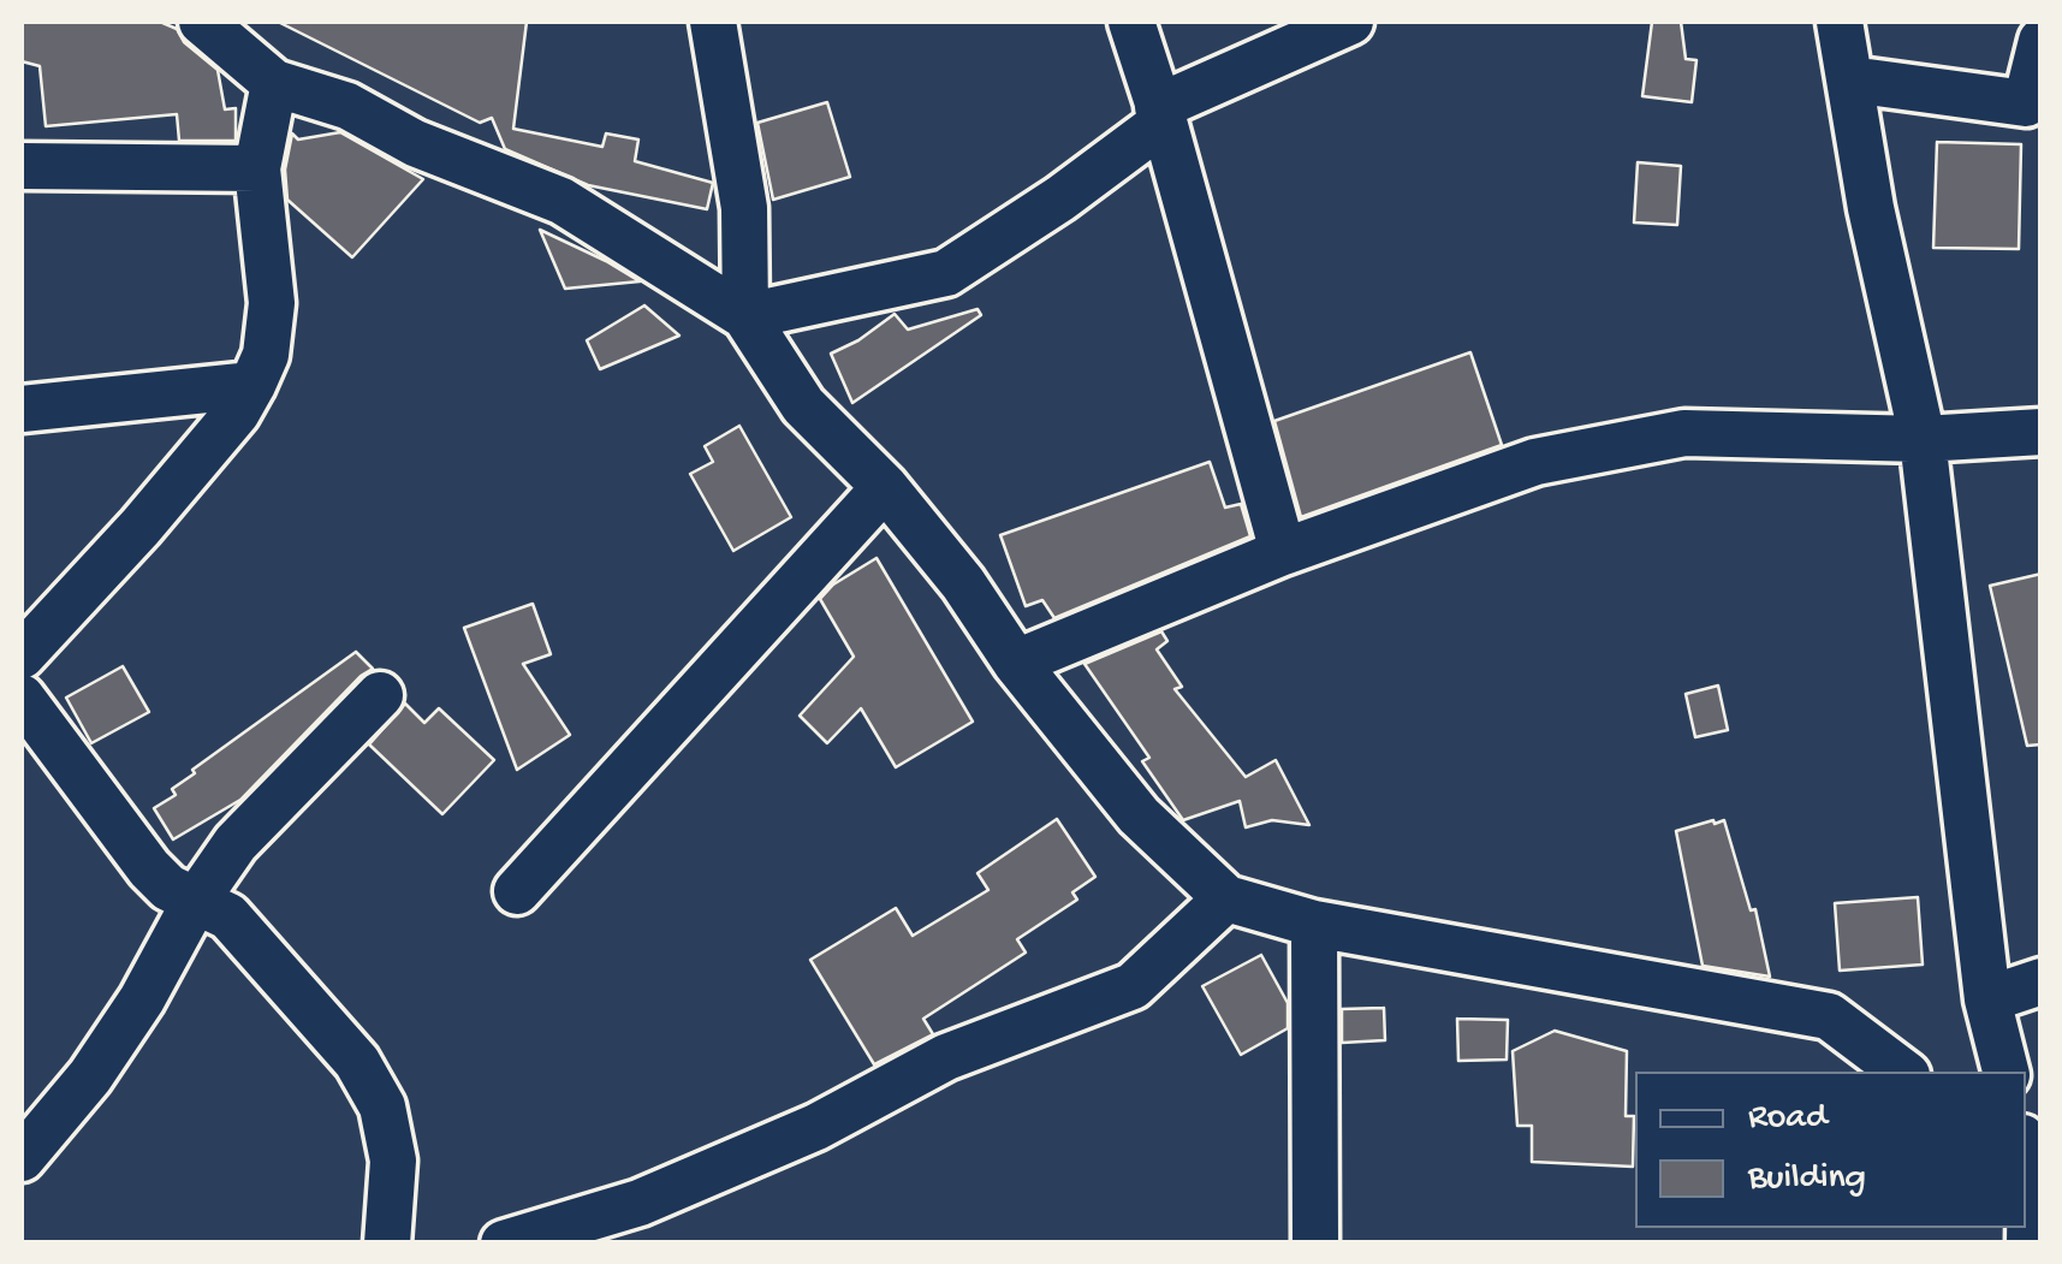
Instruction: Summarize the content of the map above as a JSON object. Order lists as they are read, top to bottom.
{
  "legend": ["Road", "Building"]
}
